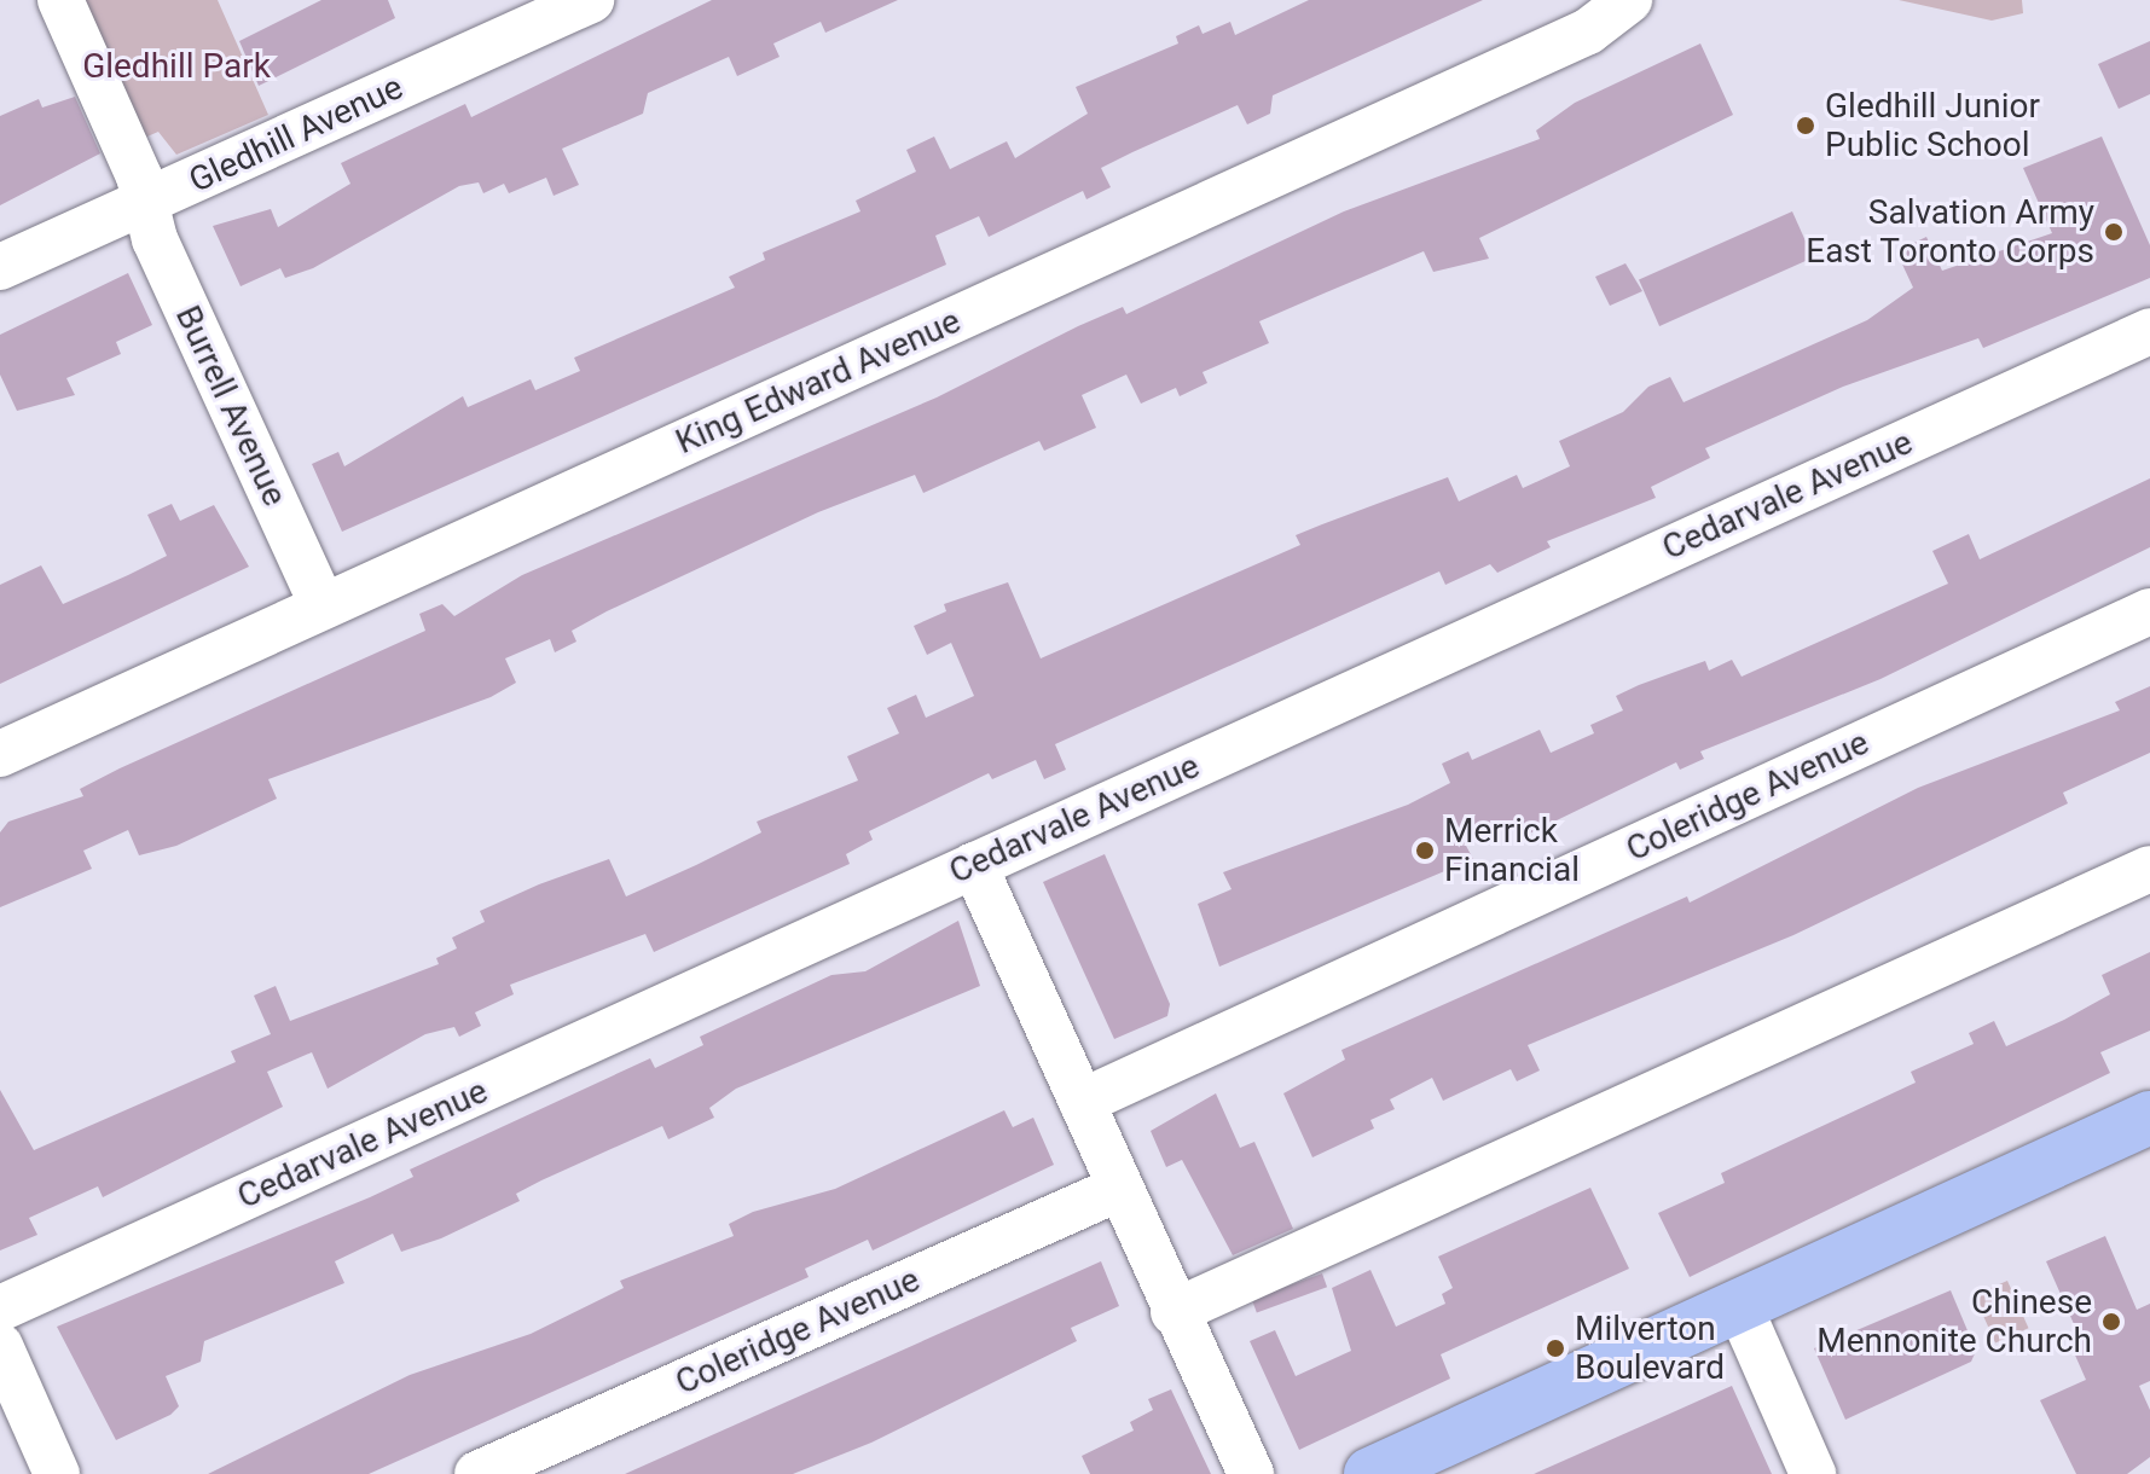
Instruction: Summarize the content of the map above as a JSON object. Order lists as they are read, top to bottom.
{
  "streets": {
    "street": [
      "Gledhill Avenue",
      "King Edward Avenue",
      "Burrell Avenue",
      "Cedarvale Avenue",
      "Coleridge Avenue"
    ]
  },
  "crossings": [
    ["Gledhill Avenue", "Burrell Avenue"],
    ["King Edward Avenue", "Burrell Avenue"]
  ],
  "parks": ["Gledhill Park"],
  "places": [
    "Gledhill Junior Public School",
    "Salvation Army East Toronto Corps",
    "Merrick Financial",
    "Chinese Mennonite Church",
    "Milverton Boulevard"
  ]
}
